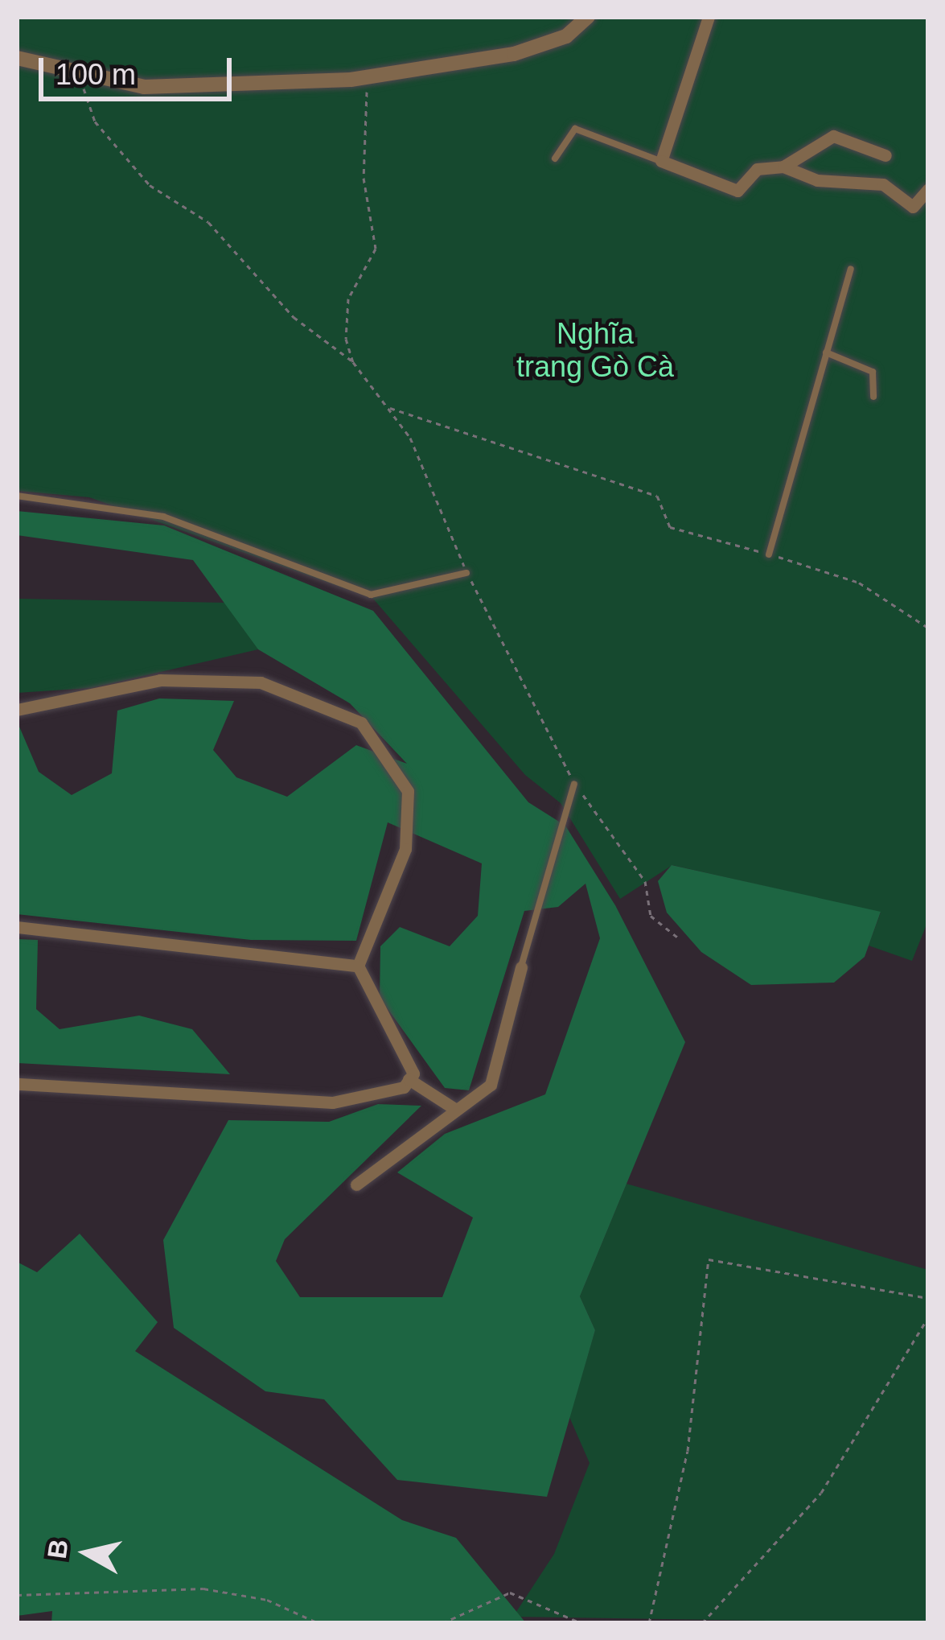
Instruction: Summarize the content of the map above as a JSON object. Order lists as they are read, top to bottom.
{
  "parks": ["Nghĩa trang Gò Cà"],
  "scale_bar": "100 m",
  "north": "left"
}
